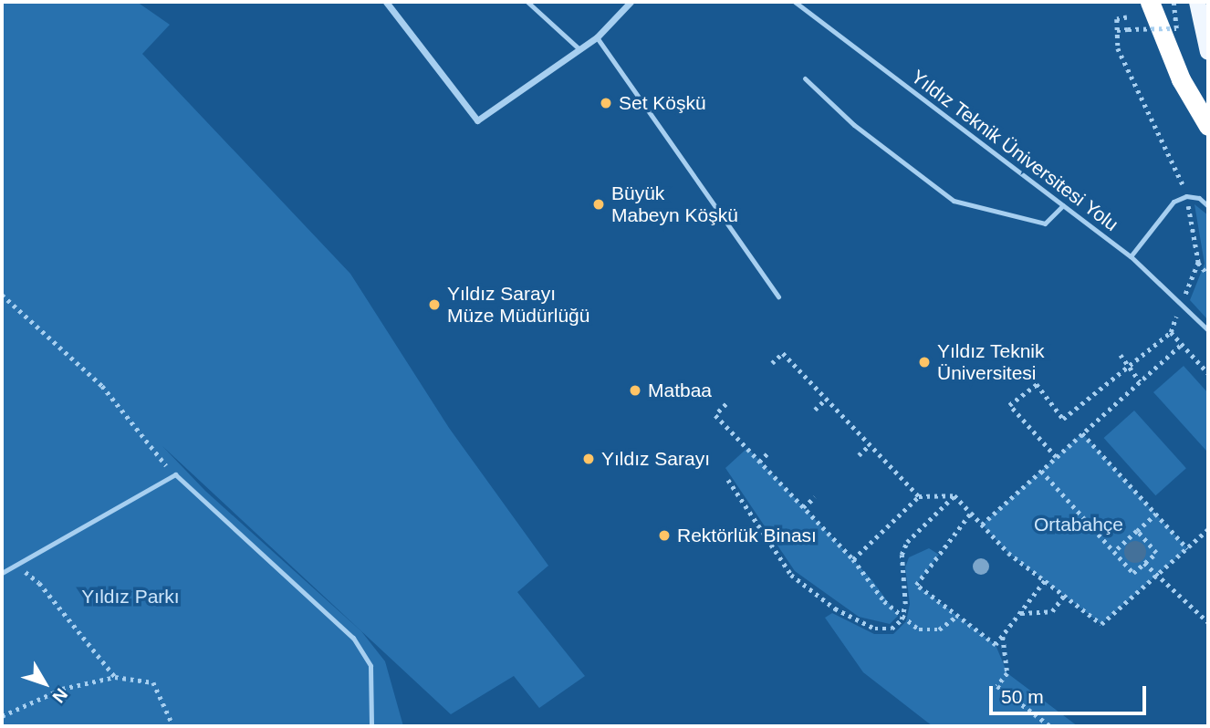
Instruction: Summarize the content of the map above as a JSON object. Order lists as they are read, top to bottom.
{
  "streets": {
    "lane": ["Yıldız Teknik Üniversitesi Yolu"]
  },
  "parks": ["Ortabahçe", "Yıldız Parkı"],
  "places": [
    "Set Köşkü",
    "Büyük Mabeyn Köşkü",
    "Yıldız Sarayı Müze Müdürlüğü",
    "Yıldız Teknik Üniversitesi",
    "Matbaa",
    "Yıldız Sarayı",
    "Rektörlük Binası"
  ],
  "scale_bar": "50 m",
  "north": "bottom right"
}
